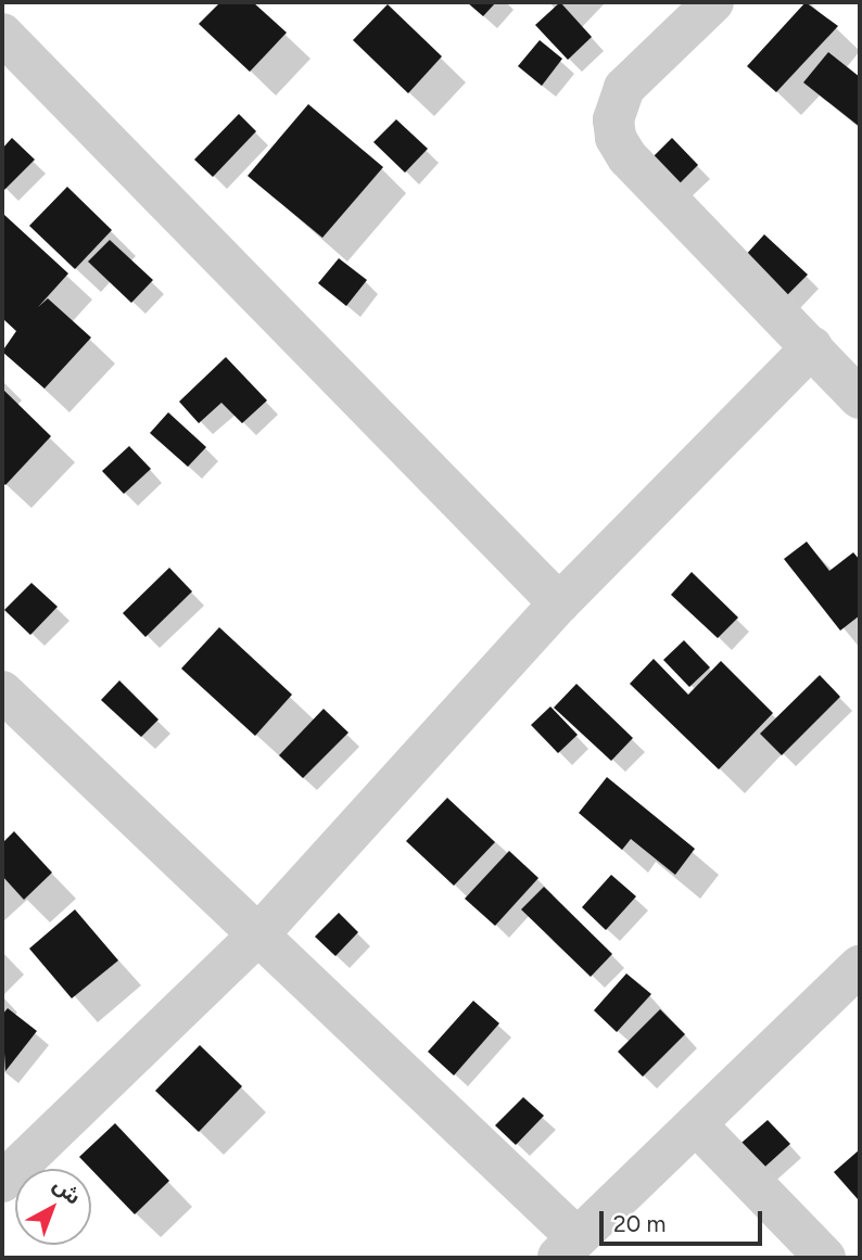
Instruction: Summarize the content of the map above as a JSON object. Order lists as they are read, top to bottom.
{
  "scale_bar": "20 m",
  "north": "top right"
}
